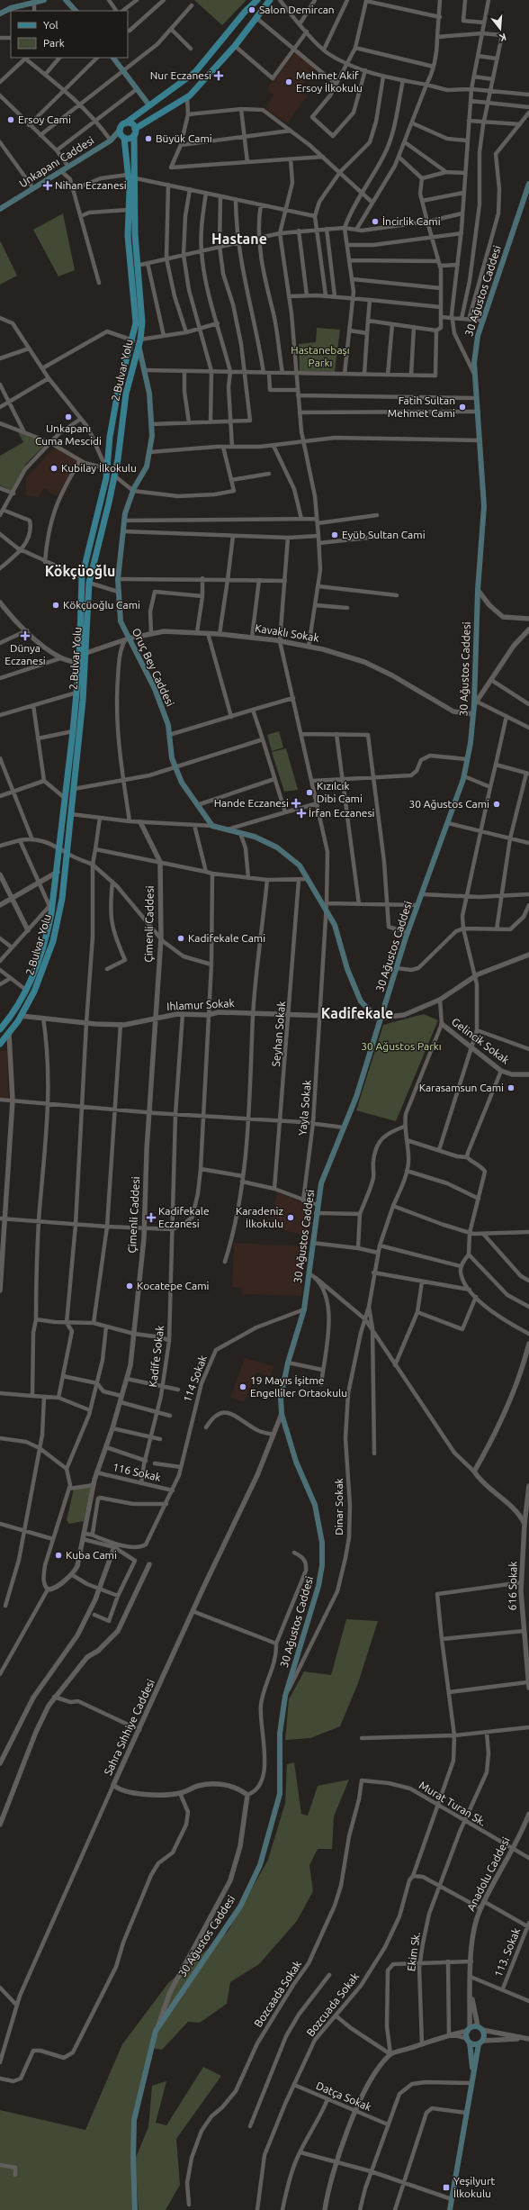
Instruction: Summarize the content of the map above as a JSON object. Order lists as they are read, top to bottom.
{
  "streets": {
    "main road": [
      "Unkapanı Caddesi",
      "30 Ağustos Caddesi",
      "2.Bulvar Yolu",
      "Oruç Bey Caddesi"
    ],
    "street": [
      "Kavaklı Sokak",
      "Çimenli Caddesi",
      "Ihlamur Sokak",
      "Seyhan Sokak",
      "Gelincik Sokak",
      "Yayla Sokak",
      "Kadife Sokak",
      "114 Sokak",
      "116 Sokak",
      "Dinar Sokak",
      "616 Sokak",
      "Sahra Sıhhiye Caddesi",
      "Murat Turan Sk.",
      "Anadolu Caddesi",
      "Ekim Sk.",
      "113. Sokak",
      "Bozcaada Sokak",
      "Bozcuada Sokak",
      "Datça Sokak"
    ]
  },
  "crossings": [
    ["Unkapanı Caddesi", "2.Bulvar Yolu"],
    ["30 Ağustos Caddesi", "Kavaklı Sokak"],
    ["30 Ağustos Caddesi", "Ihlamur Sokak"],
    ["30 Ağustos Caddesi", "114 Sokak"],
    ["30 Ağustos Caddesi", "Dinar Sokak"],
    ["30 Ağustos Caddesi", "Sahra Sıhhiye Caddesi"],
    ["2.Bulvar Yolu", "Kavaklı Sokak"],
    ["2.Bulvar Yolu", "Oruç Bey Caddesi"],
    ["2.Bulvar Yolu", "Ihlamur Sokak"],
    ["Kavaklı Sokak", "Oruç Bey Caddesi"],
    ["Kavaklı Sokak", "Yayla Sokak"],
    ["Çimenli Caddesi", "Ihlamur Sokak"],
    ["Çimenli Caddesi", "116 Sokak"],
    ["Ihlamur Sokak", "Seyhan Sokak"],
    ["Ihlamur Sokak", "Yayla Sokak"],
    ["Ihlamur Sokak", "Kadife Sokak"],
    ["Kadife Sokak", "116 Sokak"],
    ["114 Sokak", "116 Sokak"],
    ["616 Sokak", "Bozcuada Sokak"],
    ["Murat Turan Sk.", "Anadolu Caddesi"],
    ["Murat Turan Sk.", "Ekim Sk."],
    ["Murat Turan Sk.", "Bozcaada Sokak"],
    ["Murat Turan Sk.", "Bozcuada Sokak"],
    ["Bozcuada Sokak", "Datça Sokak"]
  ],
  "districts": ["Hastane", "Kökçüoğlu", "Kadifekale"],
  "parks": ["Hastanebaşı Parkı", "30 Ağustos Parkı"],
  "places": {
    "other": [
      "Salon Demircan",
      "Mehmet Akif Ersoy İlkokulu",
      "Ersoy Cami",
      "Büyük Cami",
      "İncirlik Cami",
      "Fatih Sultan Mehmet Cami",
      "Unkapanı Cuma Mescidi",
      "Kubilay İlkokulu",
      "Eyüb Sultan Cami",
      "Kökçüoğlu Cami",
      "Kızılcık Dibi Cami",
      "30 Ağustos Cami",
      "Kadifekale Cami",
      "Karasamsun Cami",
      "Karadeniz İlkokulu",
      "Kocatepe Cami",
      "19 Mayıs İşitme Engelliler Ortaokulu",
      "Kuba Cami"
    ],
    "health": [
      "Nur Eczanesi",
      "Nihan Eczanesi",
      "Dünya Eczanesi",
      "Hande Eczanesi",
      "İrfan Eczanesi",
      "Kadifekale Eczanesi"
    ],
    "transit": ["Yeşilyurt İlkokulu"]
  },
  "legend": ["Yol", "Park"],
  "north": "bottom"
}
